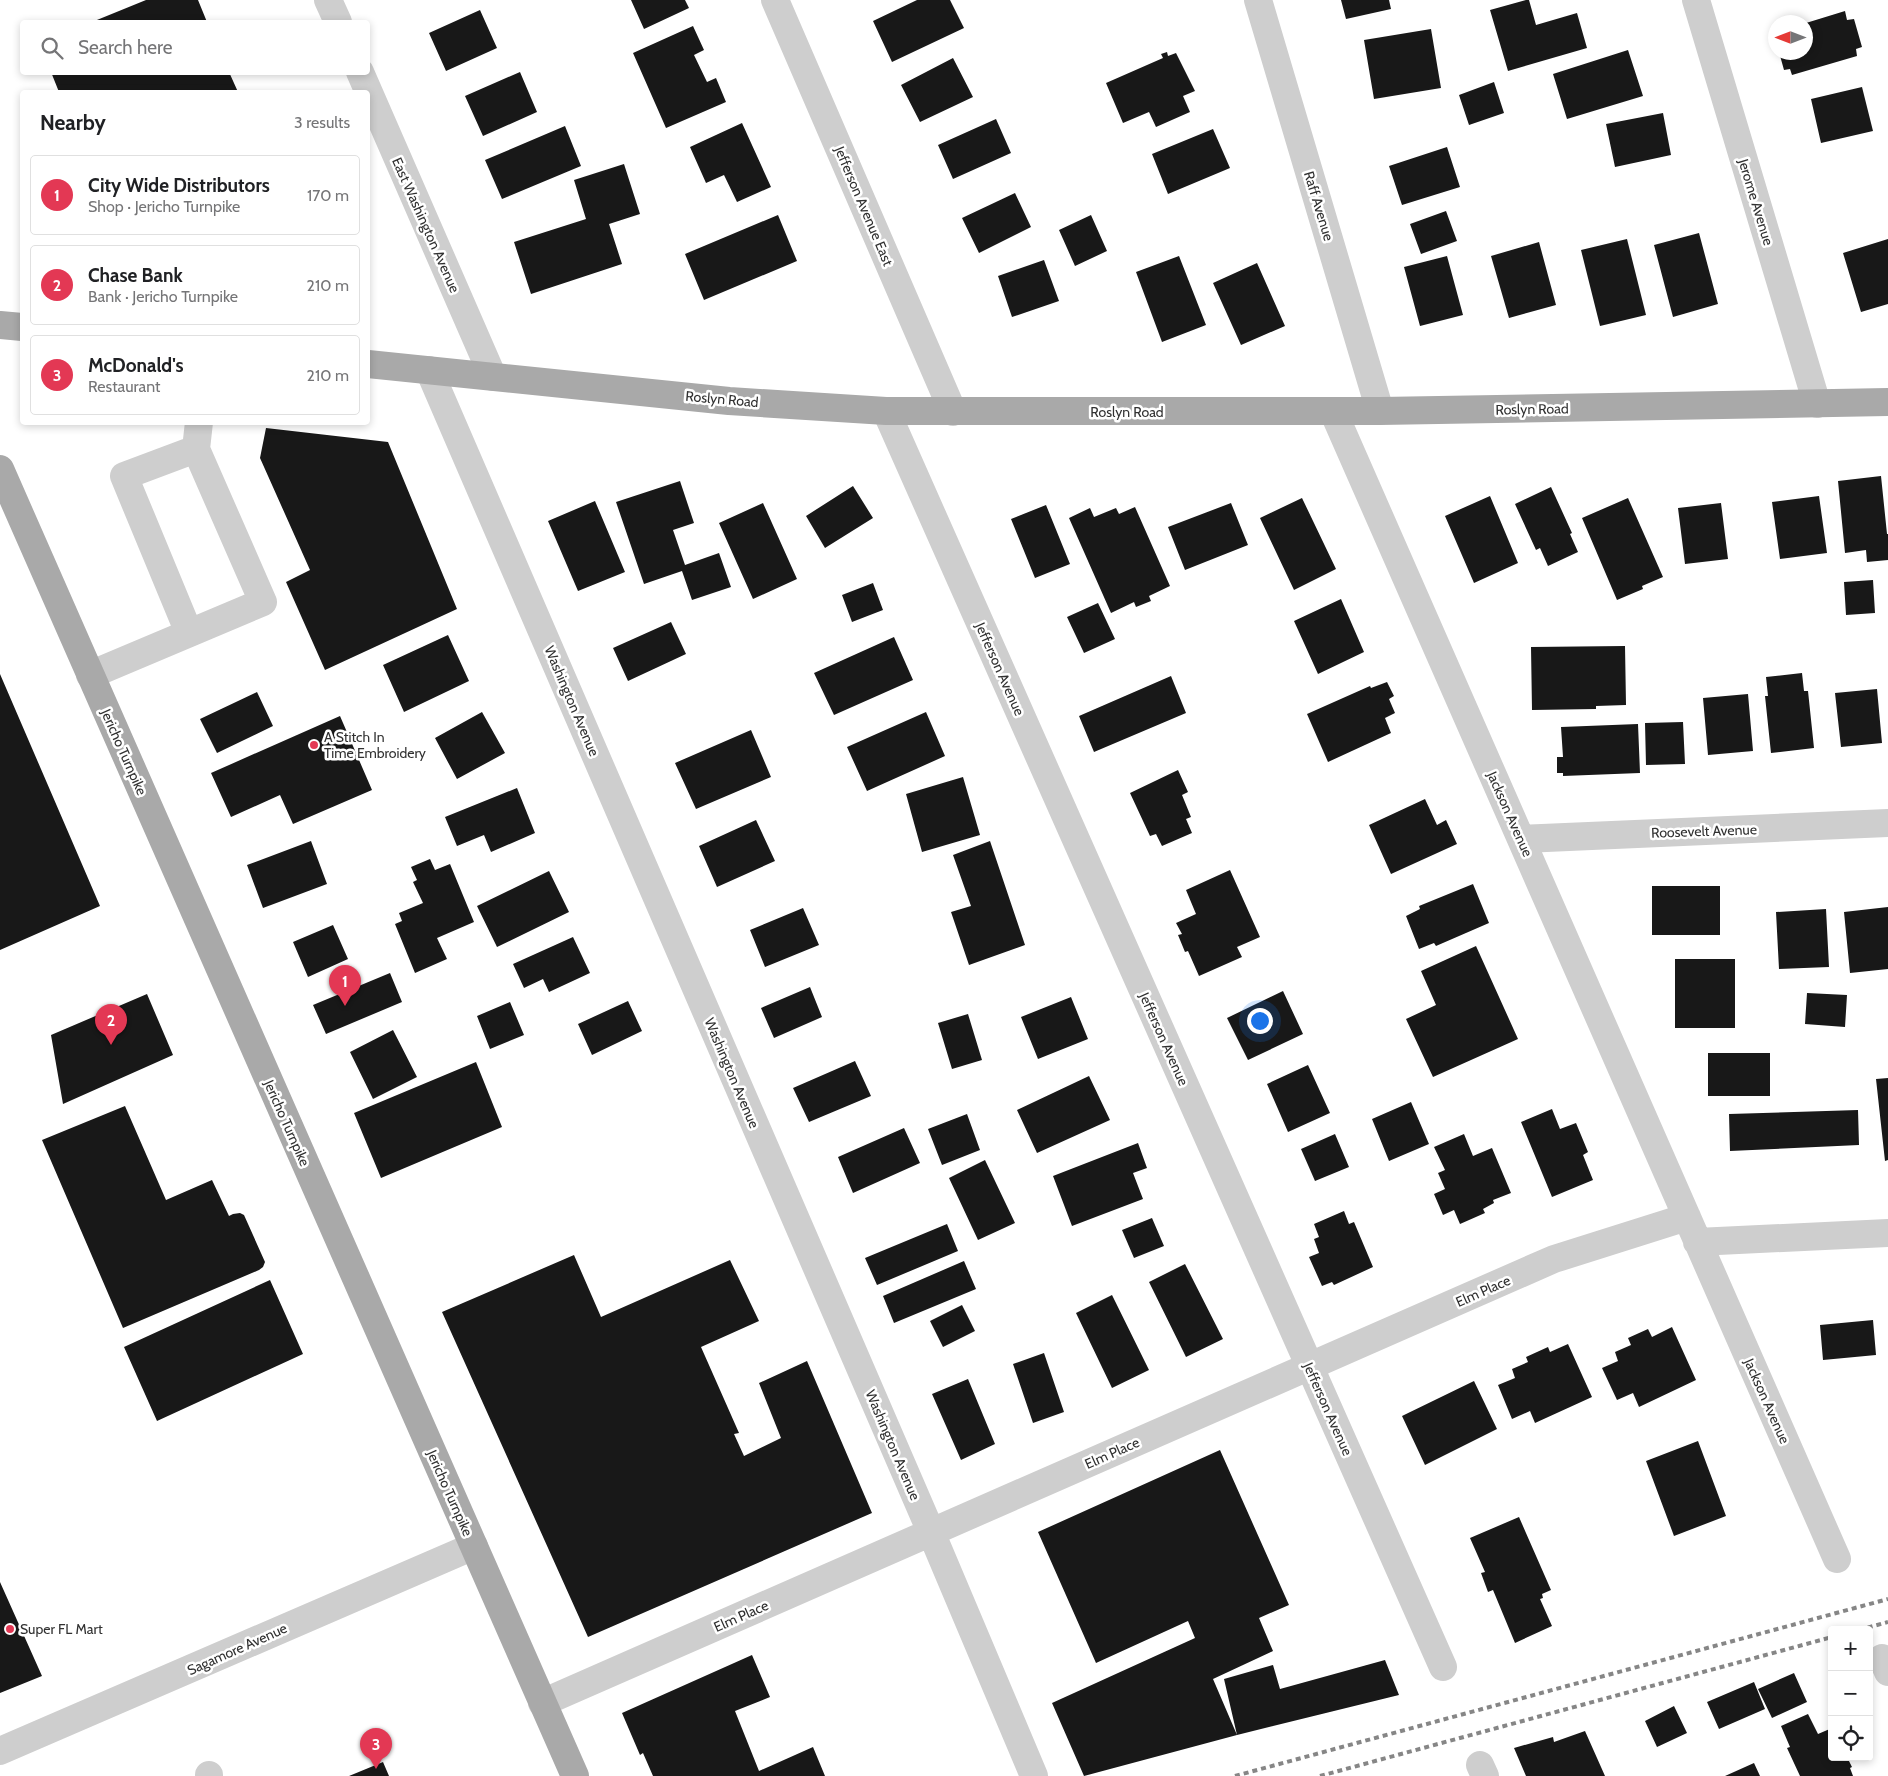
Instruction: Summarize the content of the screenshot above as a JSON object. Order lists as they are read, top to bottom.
{
  "streets": {
    "main road": ["Roslyn Road", "Jericho Turnpike"],
    "street": [
      "Jerome Avenue",
      "Jefferson Avenue East",
      "Raff Avenue",
      "East Washington Avenue",
      "Jefferson Avenue",
      "Washington Avenue",
      "Jackson Avenue",
      "Roosevelt Avenue",
      "Elm Place",
      "Sagamore Avenue"
    ]
  },
  "crossings": [
    ["Jerome Avenue", "Roslyn Road"],
    ["Jefferson Avenue East", "Roslyn Road"],
    ["Raff Avenue", "Roslyn Road"],
    ["East Washington Avenue", "Roslyn Road"],
    ["Roslyn Road", "Jefferson Avenue"],
    ["Roslyn Road", "Washington Avenue"],
    ["Roslyn Road", "Jackson Avenue"],
    ["Jefferson Avenue", "Elm Place"],
    ["Washington Avenue", "Elm Place"],
    ["Jericho Turnpike", "Elm Place"],
    ["Jericho Turnpike", "Sagamore Avenue"],
    ["Jackson Avenue", "Roosevelt Avenue"],
    ["Jackson Avenue", "Elm Place"]
  ],
  "places": ["A Stitch In Time Embroidery", "Super FL Mart"],
  "north": "left",
  "page": {
    "search": "Search here",
    "heading": ["Nearby", "3 results"],
    "list": [
      {
        "mark": "1",
        "name": "City Wide Distributors",
        "note": "Shop · Jericho Turnpike",
        "value": "170 m"
      },
      {
        "mark": "2",
        "name": "Chase Bank",
        "note": "Bank · Jericho Turnpike",
        "value": "210 m"
      },
      {
        "mark": "3",
        "name": "McDonald's",
        "note": "Restaurant",
        "value": "210 m"
      }
    ],
    "pins": ["1", "2", "3"],
    "map_buttons": ["+", "−"]
  }
}
